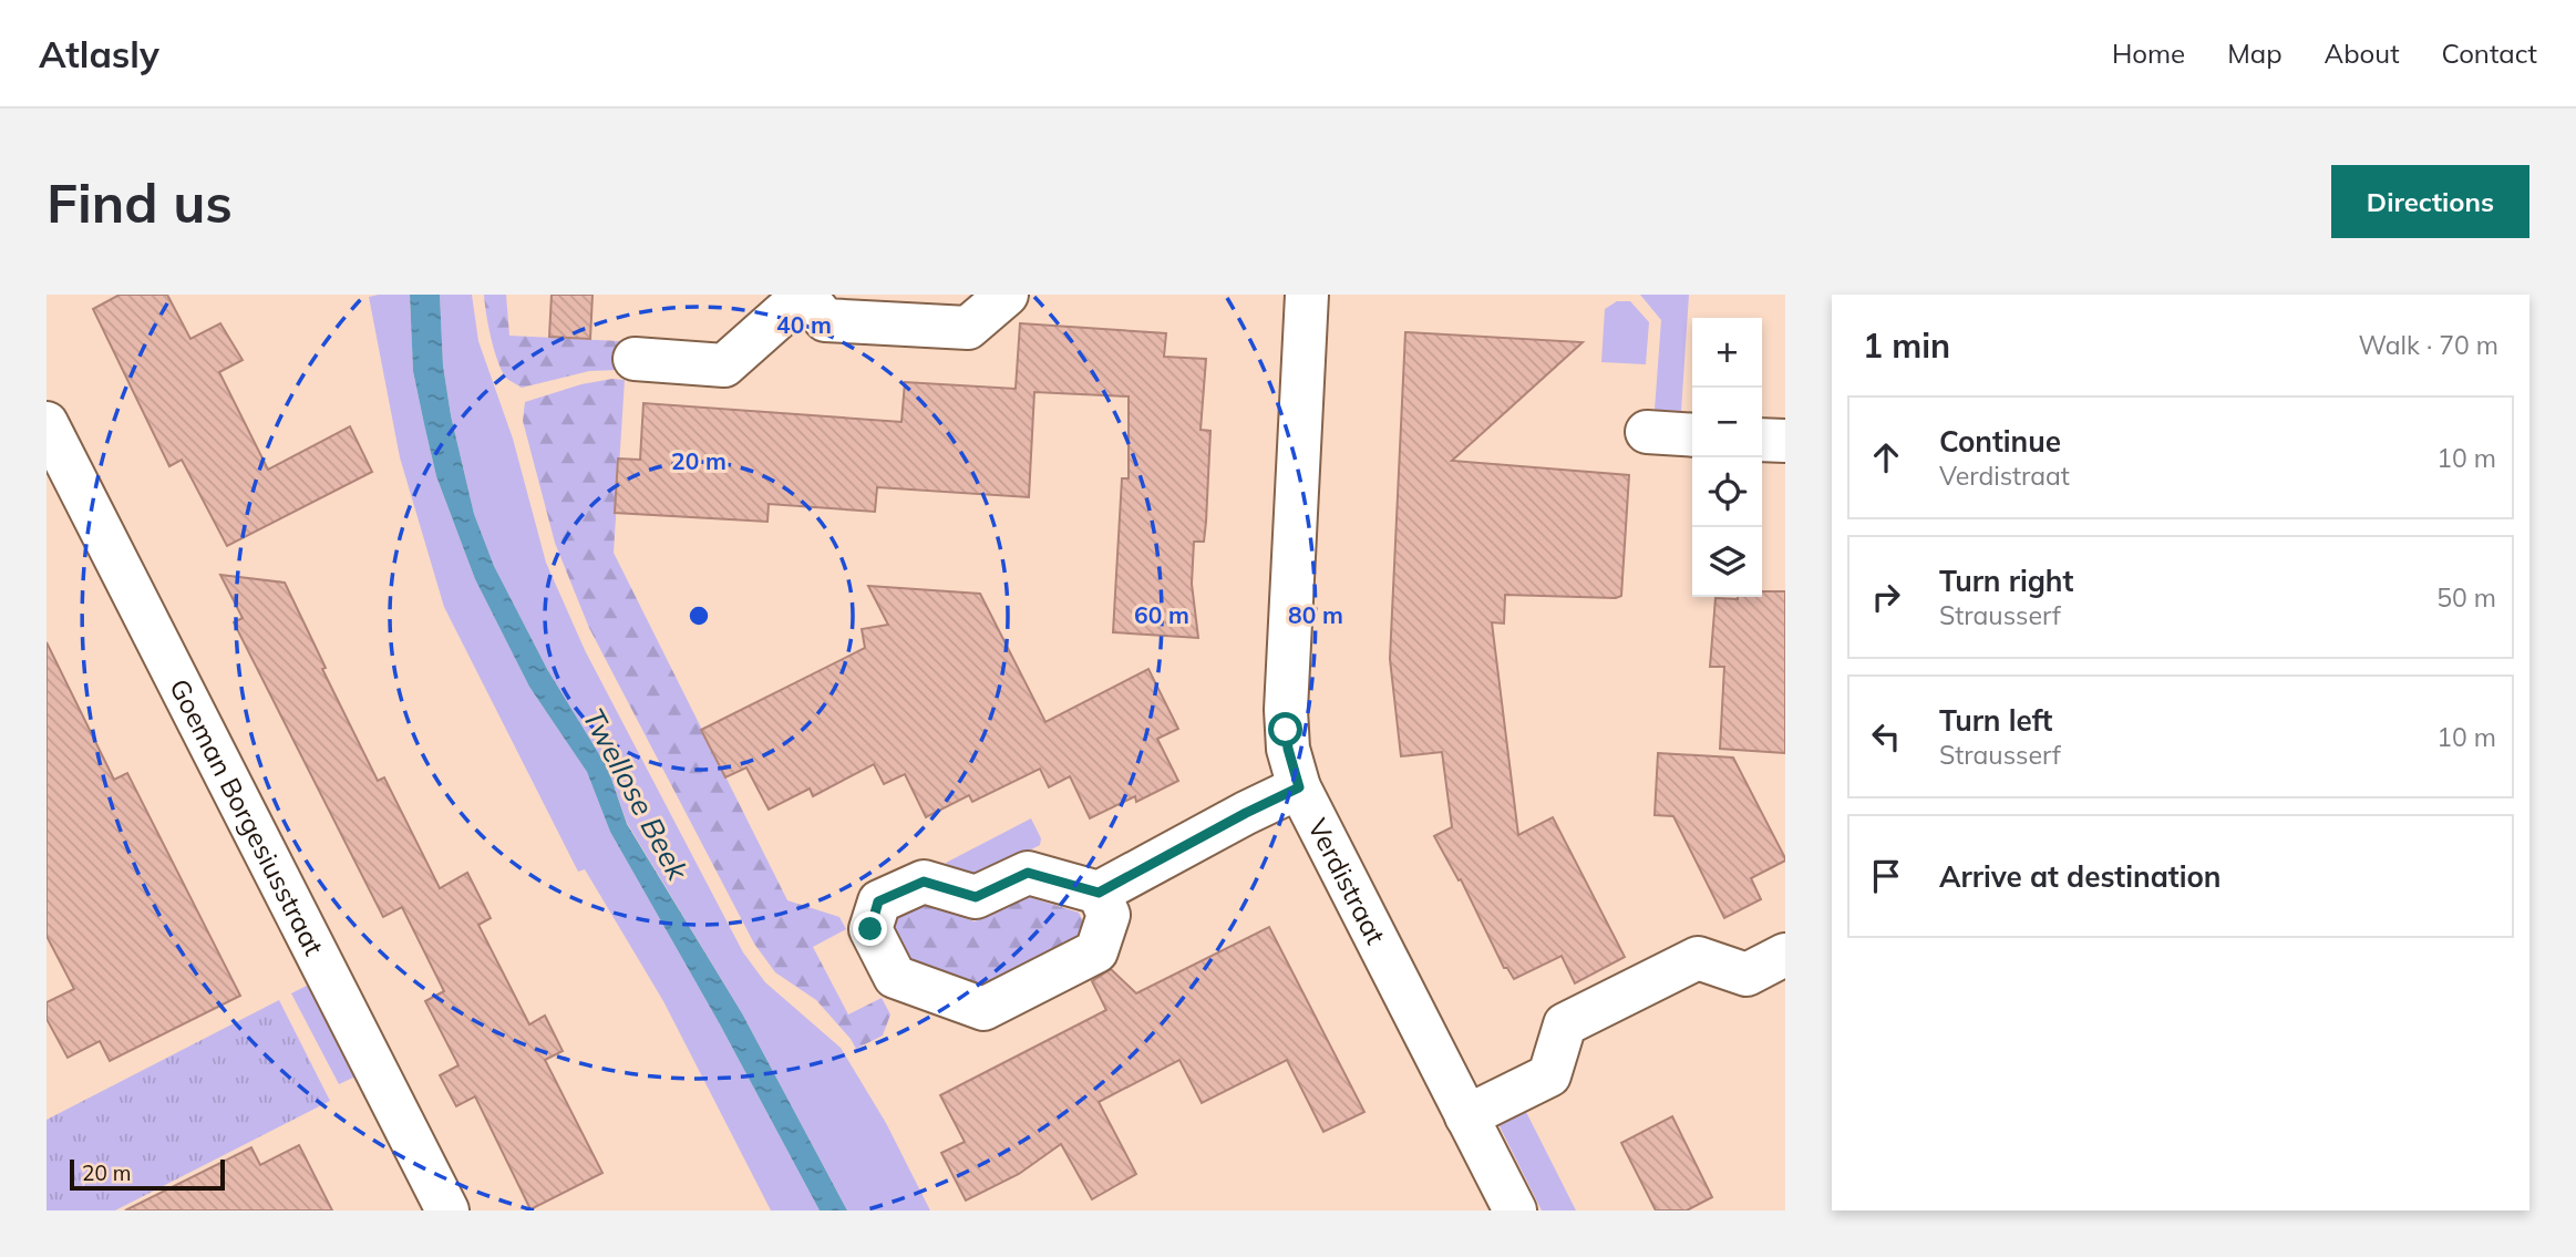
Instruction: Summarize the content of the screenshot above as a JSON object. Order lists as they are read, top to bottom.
{
  "streets": {
    "street": ["Goeman Borgesiusstraat", "Verdistraat"]
  },
  "water": ["Twellose Beek"],
  "scale_bar": "20 m",
  "page": {
    "header": "Atlasly",
    "nav": [
      "Home",
      "Map",
      "About",
      "Contact"
    ],
    "buttons": "Directions",
    "title": "Find us",
    "heading": ["1 min", "Walk · 70 m"],
    "map_buttons": ["+", "−"],
    "list": [
      ["Continue", "Verdistraat", "10 m"],
      ["Turn right", "Strausserf", "50 m"],
      ["Turn left", "Strausserf", "10 m"],
      "Arrive at destination"
    ],
    "scale": "20 m"
  },
  "rings": [
    "40 m",
    "20 m",
    "60 m",
    "80 m"
  ]
}
